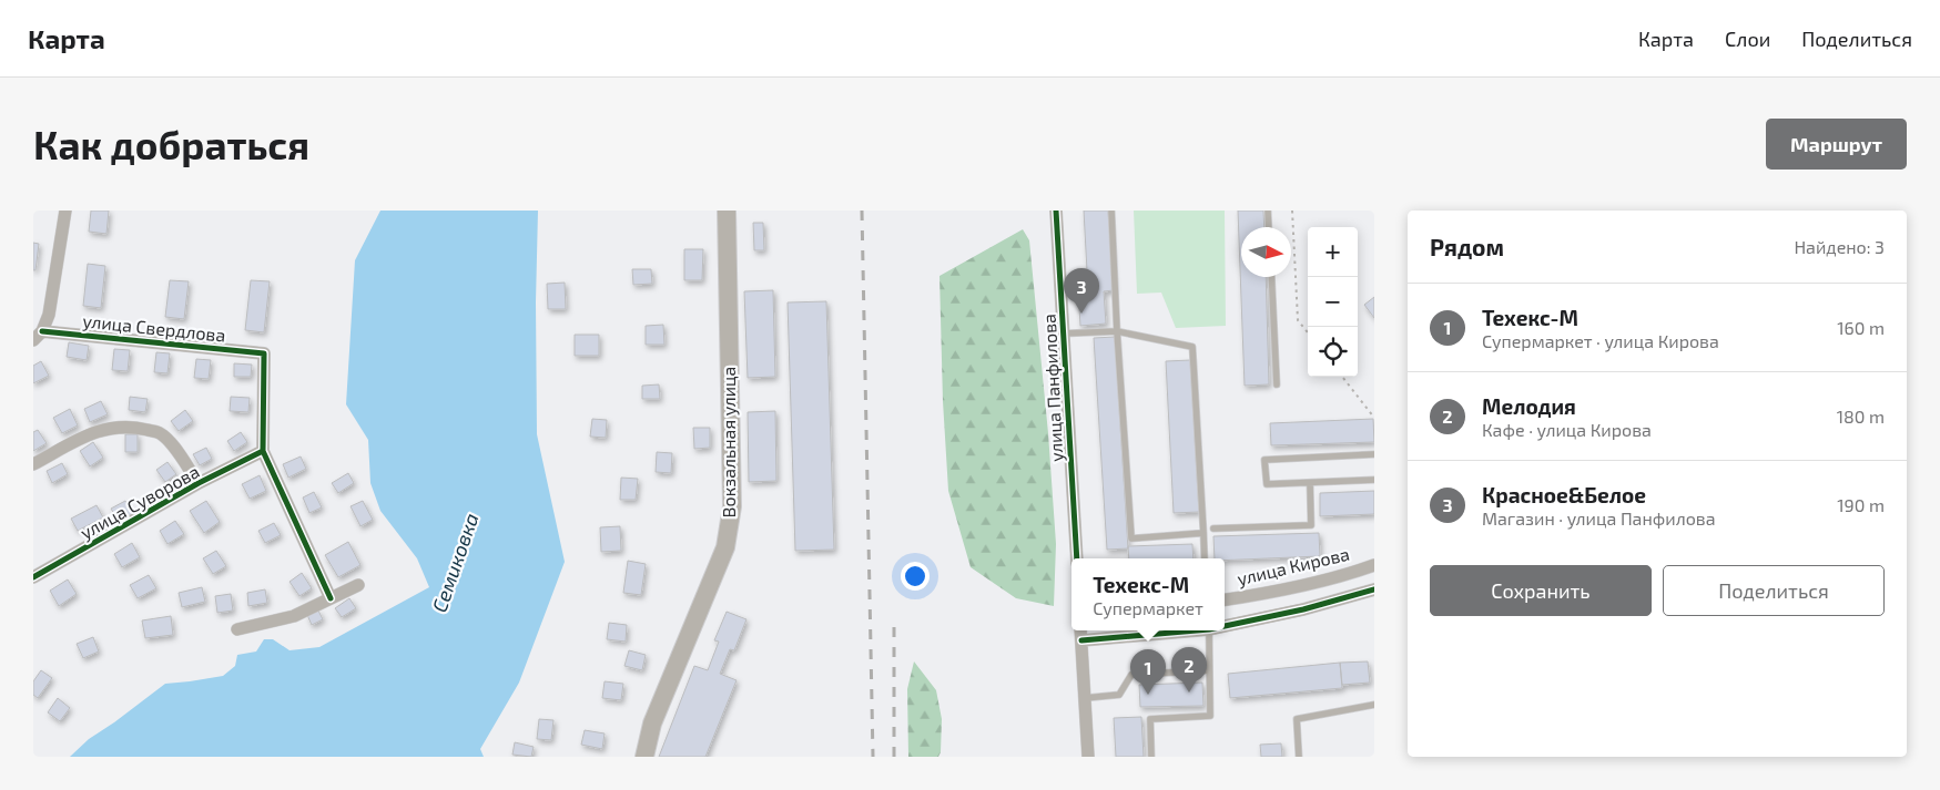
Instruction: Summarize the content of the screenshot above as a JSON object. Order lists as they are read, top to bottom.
{
  "streets": {
    "main road": ["Вокзальная улица"],
    "street": [
      "улица Свердлова",
      "улица Панфилова",
      "улица Суворова",
      "улица Кирова"
    ]
  },
  "crossings": [
    ["улица Свердлова", "улица Суворова"]
  ],
  "water": ["Семиковка"],
  "north": "right",
  "page": {
    "header": "Карта",
    "nav": ["Карта", "Слои", "Поделиться"],
    "buttons": [
      "Маршрут",
      ["Сохранить", "Поделиться"]
    ],
    "title": "Как добраться",
    "heading": ["Рядом", "Найдено: 3"],
    "map_buttons": ["+", "−"],
    "pins": ["3", "2", "1"],
    "list": [
      {
        "mark": "1",
        "name": "Техекс-М",
        "note": "Супермаркет · улица Кирова",
        "value": "160 m"
      },
      {
        "mark": "2",
        "name": "Мелодия",
        "note": "Кафе · улица Кирова",
        "value": "180 m"
      },
      {
        "mark": "3",
        "name": "Красное&Белое",
        "note": "Магазин · улица Панфилова",
        "value": "190 m"
      }
    ],
    "popup": ["Техекс-М", "Супермаркет"]
  }
}
